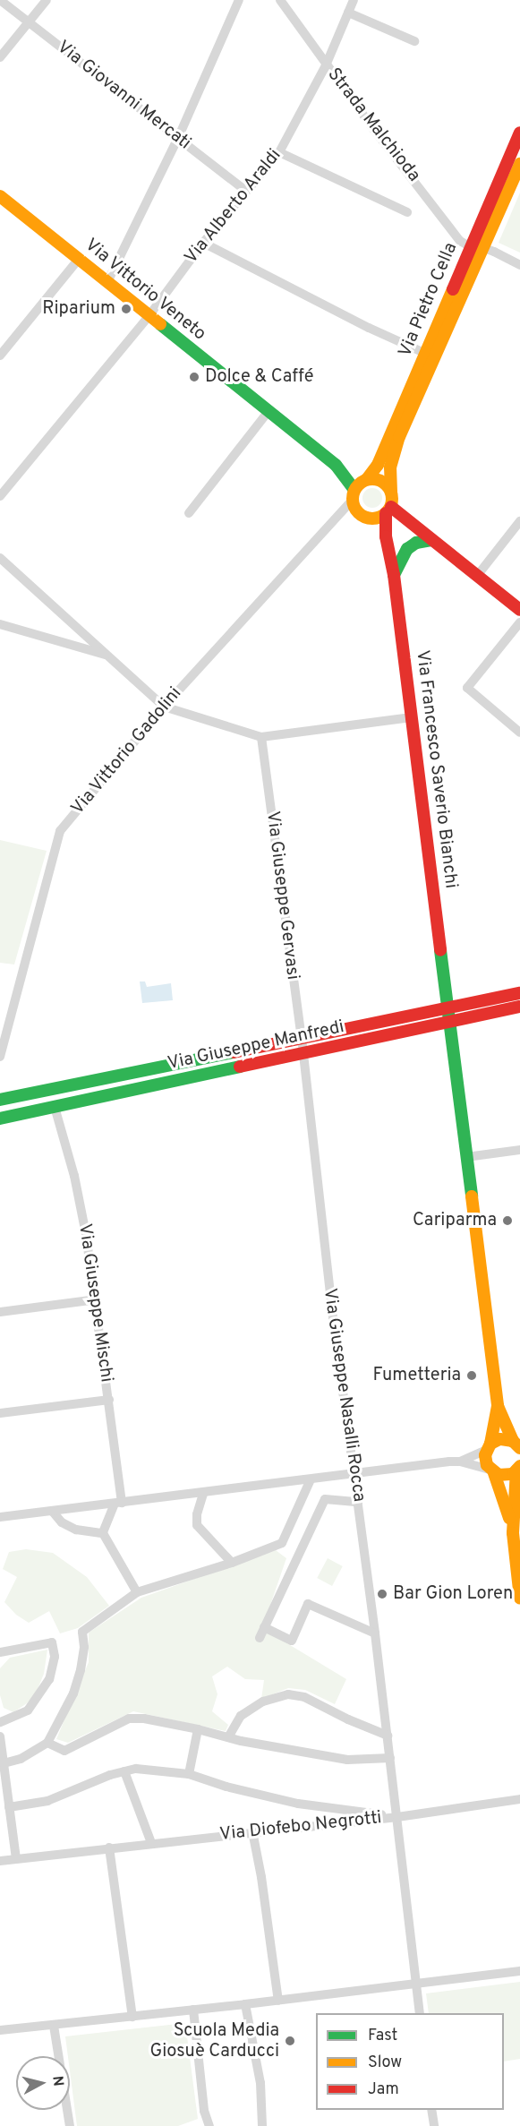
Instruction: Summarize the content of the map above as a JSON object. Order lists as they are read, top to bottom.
{
  "streets": {
    "main road": [
      "Via Vittorio Veneto",
      "Via Pietro Cella",
      "Via Francesco Saverio Bianchi",
      "Via Giuseppe Manfredi"
    ],
    "street": [
      "Via Giovanni Mercati",
      "Strada Malchioda",
      "Via Alberto Araldi",
      "Via Vittorio Gadolini",
      "Via Giuseppe Gervasi",
      "Via Giuseppe Mischi",
      "Via Giuseppe Nasalli Rocca",
      "Via Diofebo Negrotti"
    ]
  },
  "crossings": [
    ["Via Giovanni Mercati", "Via Alberto Araldi"],
    ["Strada Malchioda", "Via Alberto Araldi"],
    ["Strada Malchioda", "Via Pietro Cella"],
    ["Via Alberto Araldi", "Via Vittorio Veneto"],
    ["Via Vittorio Veneto", "Via Pietro Cella"],
    ["Via Vittorio Veneto", "Via Vittorio Gadolini"],
    ["Via Vittorio Veneto", "Via Francesco Saverio Bianchi"],
    ["Via Pietro Cella", "Via Vittorio Gadolini"],
    ["Via Pietro Cella", "Via Francesco Saverio Bianchi"],
    ["Via Vittorio Gadolini", "Via Francesco Saverio Bianchi"],
    ["Via Francesco Saverio Bianchi", "Via Giuseppe Manfredi"],
    ["Via Giuseppe Gervasi", "Via Giuseppe Manfredi"],
    ["Via Giuseppe Gervasi", "Via Giuseppe Nasalli Rocca"],
    ["Via Giuseppe Manfredi", "Via Giuseppe Mischi"],
    ["Via Giuseppe Manfredi", "Via Giuseppe Nasalli Rocca"],
    ["Via Giuseppe Nasalli Rocca", "Via Diofebo Negrotti"]
  ],
  "places": [
    "Riparium",
    "Dolce & Caffé",
    "Cariparma",
    "Fumetteria",
    "Bar Gion Loren",
    "Scuola Media Giosuè Carducci"
  ],
  "legend": ["Fast", "Slow", "Jam"],
  "north": "right"
}
